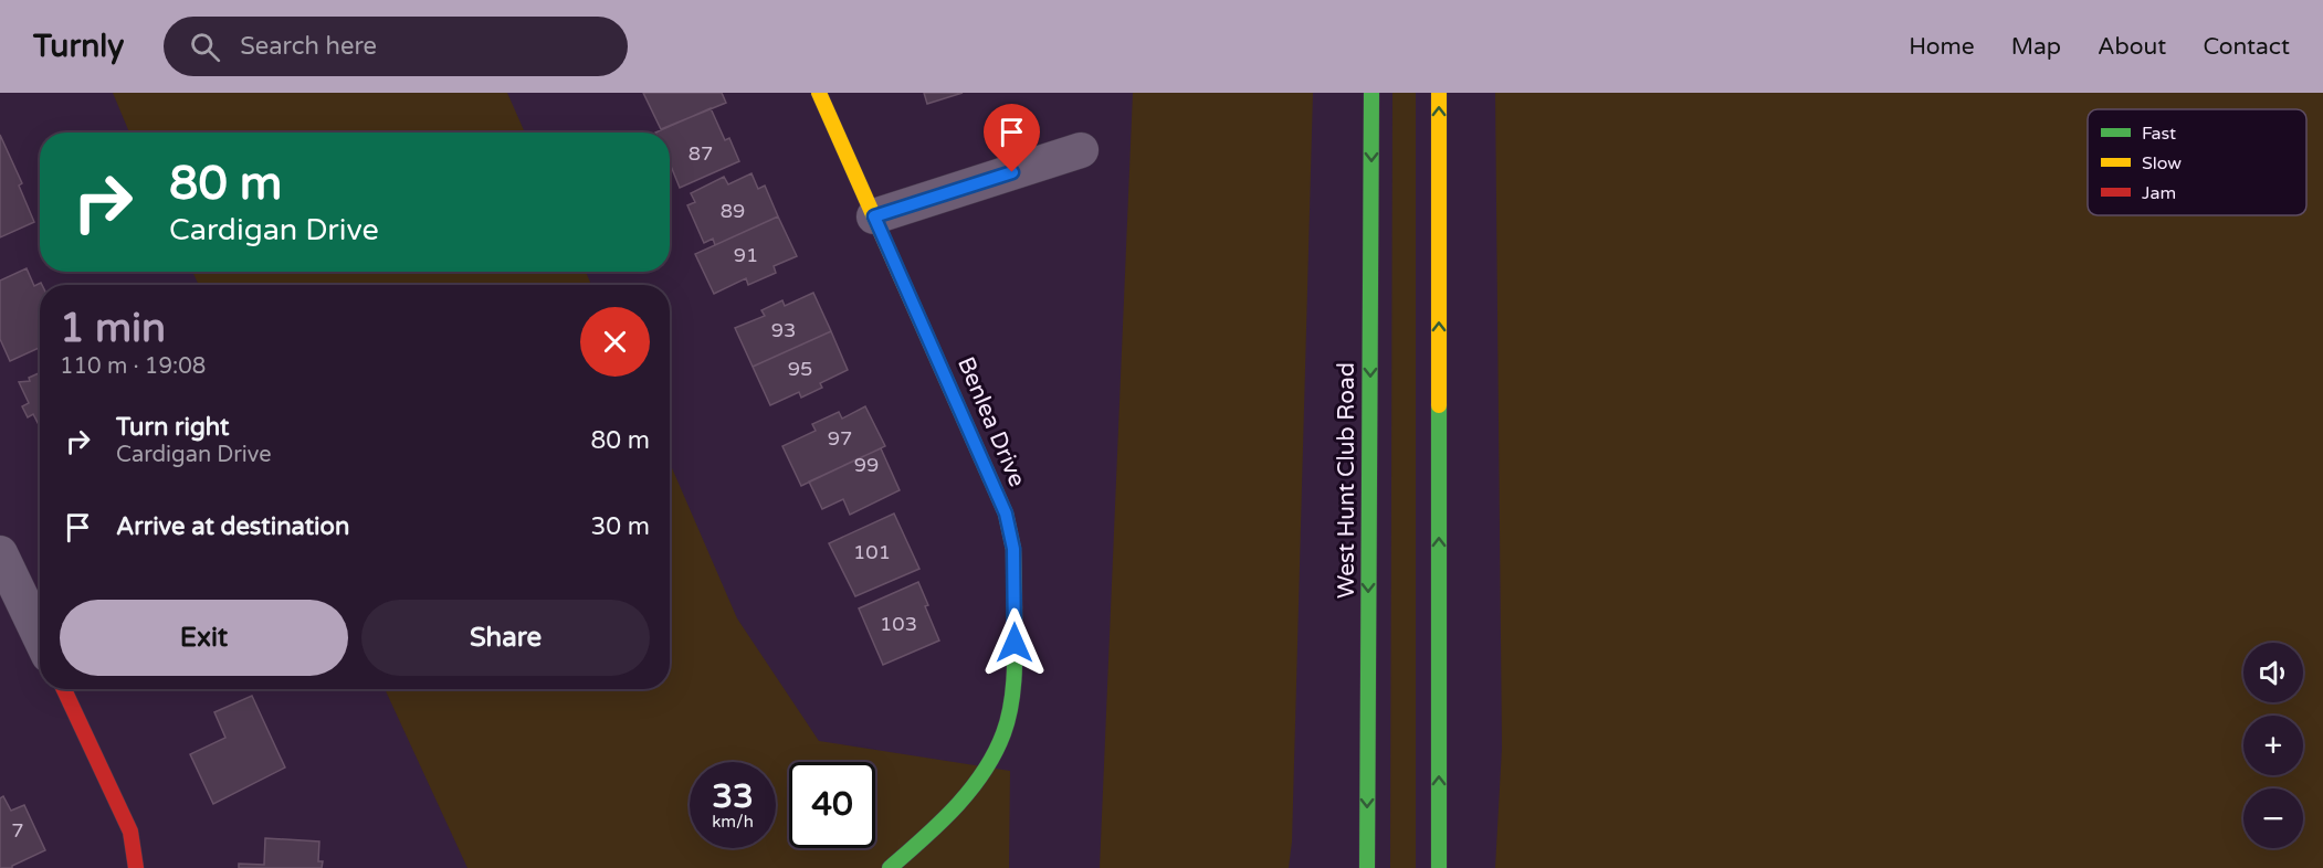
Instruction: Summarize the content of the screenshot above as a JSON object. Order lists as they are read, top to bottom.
{
  "streets": {
    "main road": ["Benlea Drive", "West Hunt Club Road"]
  },
  "house_numbers": [
    "87",
    "89",
    "91",
    "93",
    "95",
    "97",
    "99",
    "101",
    "103",
    "7"
  ],
  "legend": ["Fast", "Slow", "Jam"],
  "page": {
    "header": "Turnly",
    "search": "Search here",
    "nav": [
      "Home",
      "Map",
      "About",
      "Contact"
    ],
    "turn": ["80 m", "Cardigan Drive"],
    "heading": ["1 min", "110 m · 19:08"],
    "list": [
      {
        "name": "Turn right",
        "note": "Cardigan Drive",
        "value": "80 m"
      },
      {
        "name": "Arrive at destination",
        "value": "30 m"
      }
    ],
    "buttons": ["Exit", "Share"],
    "map_buttons": ["+", "−"],
    "speed": "33 km/h",
    "limit": "40"
  }
}
